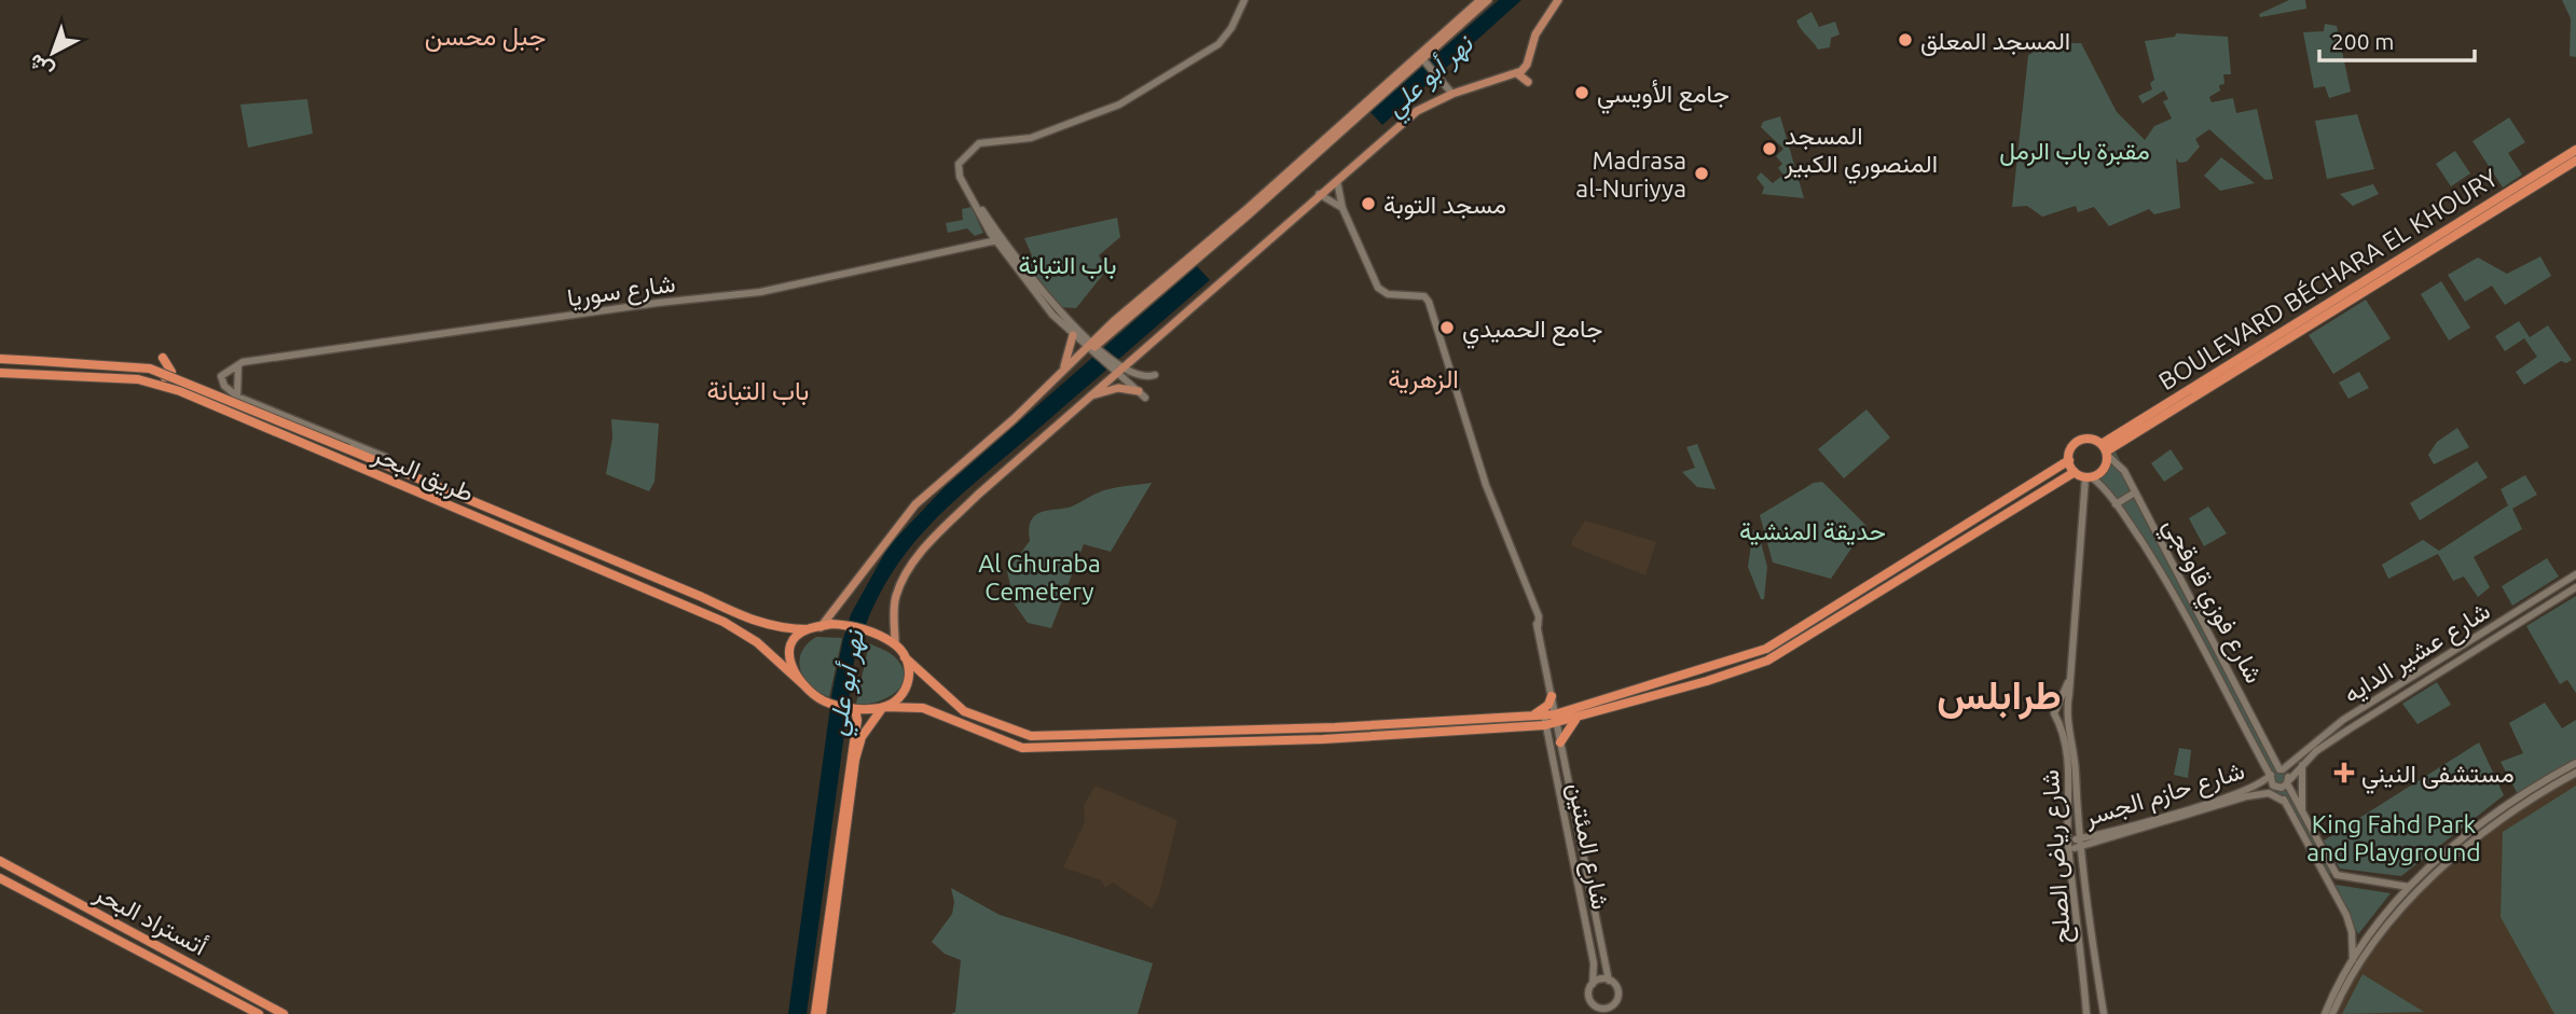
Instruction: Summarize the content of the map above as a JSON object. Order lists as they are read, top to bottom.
{
  "streets": {
    "highway": ["BOULEVARD BÉCHARA EL KHOURY", "طريق البحر", "أتستراد البحر"],
    "street": [
      "شارع سوريا",
      "شارع فوزي قاوقجي",
      "شارع عشير الدايه",
      "شارع حازم الجسر",
      "شارع المئتين",
      "شارع رياض الصلح"
    ]
  },
  "crossings": [
    ["BOULEVARD BÉCHARA EL KHOURY", "شارع فوزي قاوقجي"],
    ["شارع فوزي قاوقجي", "شارع عشير الدايه"],
    ["شارع فوزي قاوقجي", "شارع حازم الجسر"],
    ["شارع عشير الدايه", "شارع حازم الجسر"],
    ["شارع حازم الجسر", "شارع رياض الصلح"]
  ],
  "districts": [
    "جبل محسن",
    "الزهرية",
    "باب التبانة",
    "طرابلس"
  ],
  "water": ["نهر أبو علي"],
  "parks": [
    "مقبرة باب الرمل",
    "باب التبانة",
    "حديقة المنشية",
    "Al Ghuraba Cemetery",
    "King Fahd Park and Playground"
  ],
  "places": {
    "other": [
      "المسجد المعلق",
      "جامع الأويسي",
      "المسجد المنصوري الكبير",
      "Madrasa al-Nuriyya",
      "مسجد التوبة",
      "جامع الحميدي"
    ],
    "health": ["مستشفى النيني"]
  },
  "scale_bar": "200 m",
  "north": "bottom left"
}
